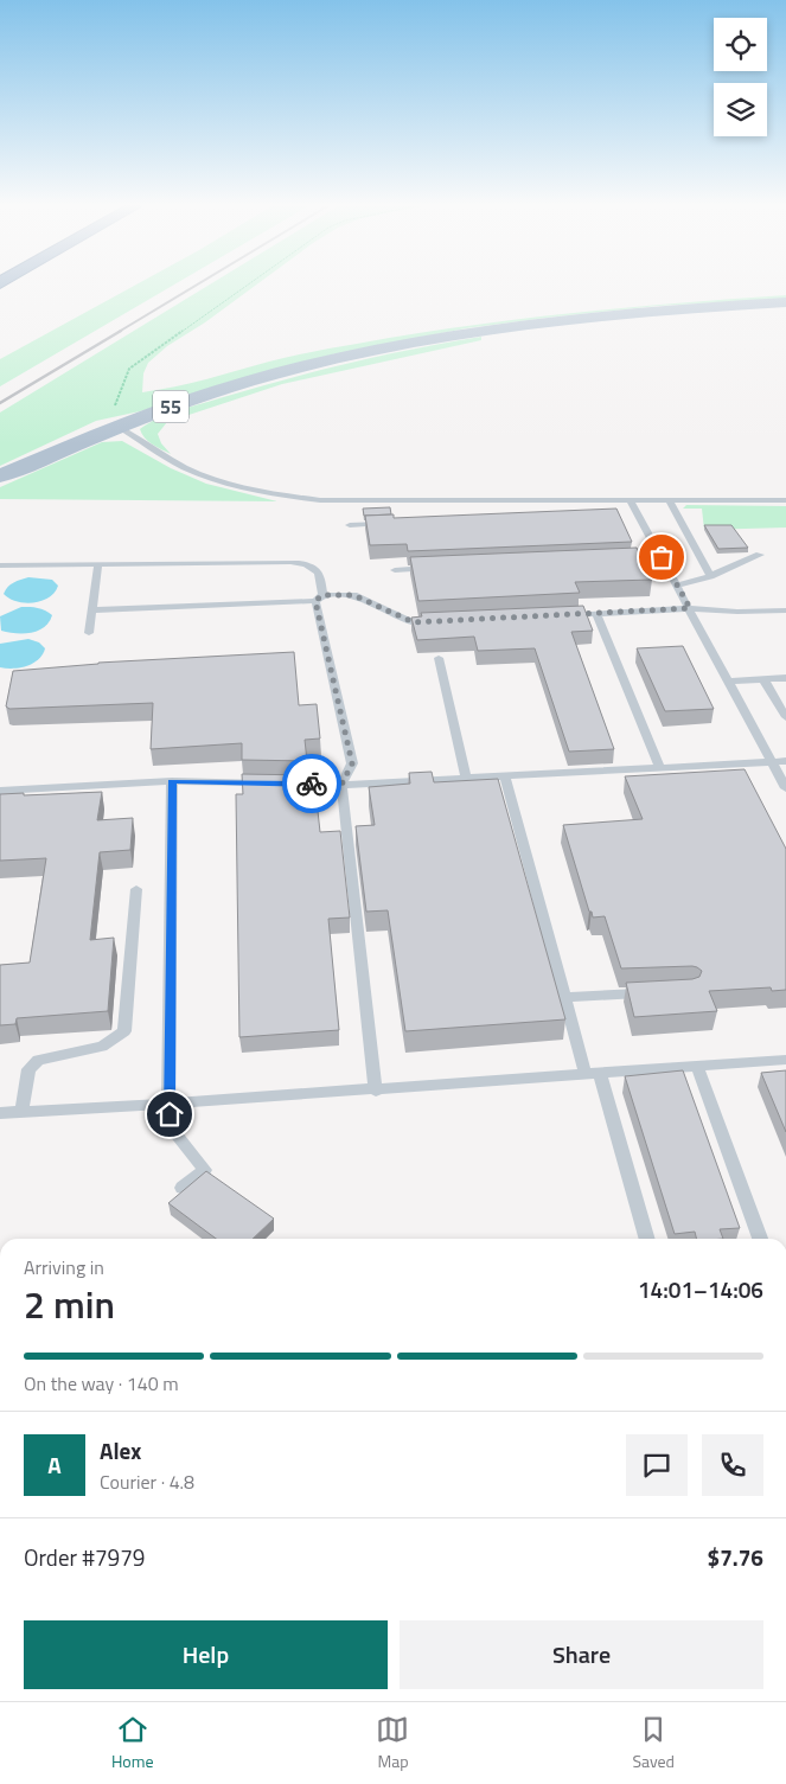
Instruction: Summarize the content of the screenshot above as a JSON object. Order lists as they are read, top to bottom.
{
  "streets": {
    "main road": ["55"]
  },
  "page": {
    "heading": ["2 min", "Arriving in", "14:01–14:06"],
    "panel": [
      "Alex",
      "Courier · 4.8",
      "Order #7979",
      "$7.76"
    ],
    "bar": "On the way · 140 m",
    "round": "A",
    "buttons": ["Help", "Share"],
    "tabs": ["Home", "Map", "Saved"]
  }
}
